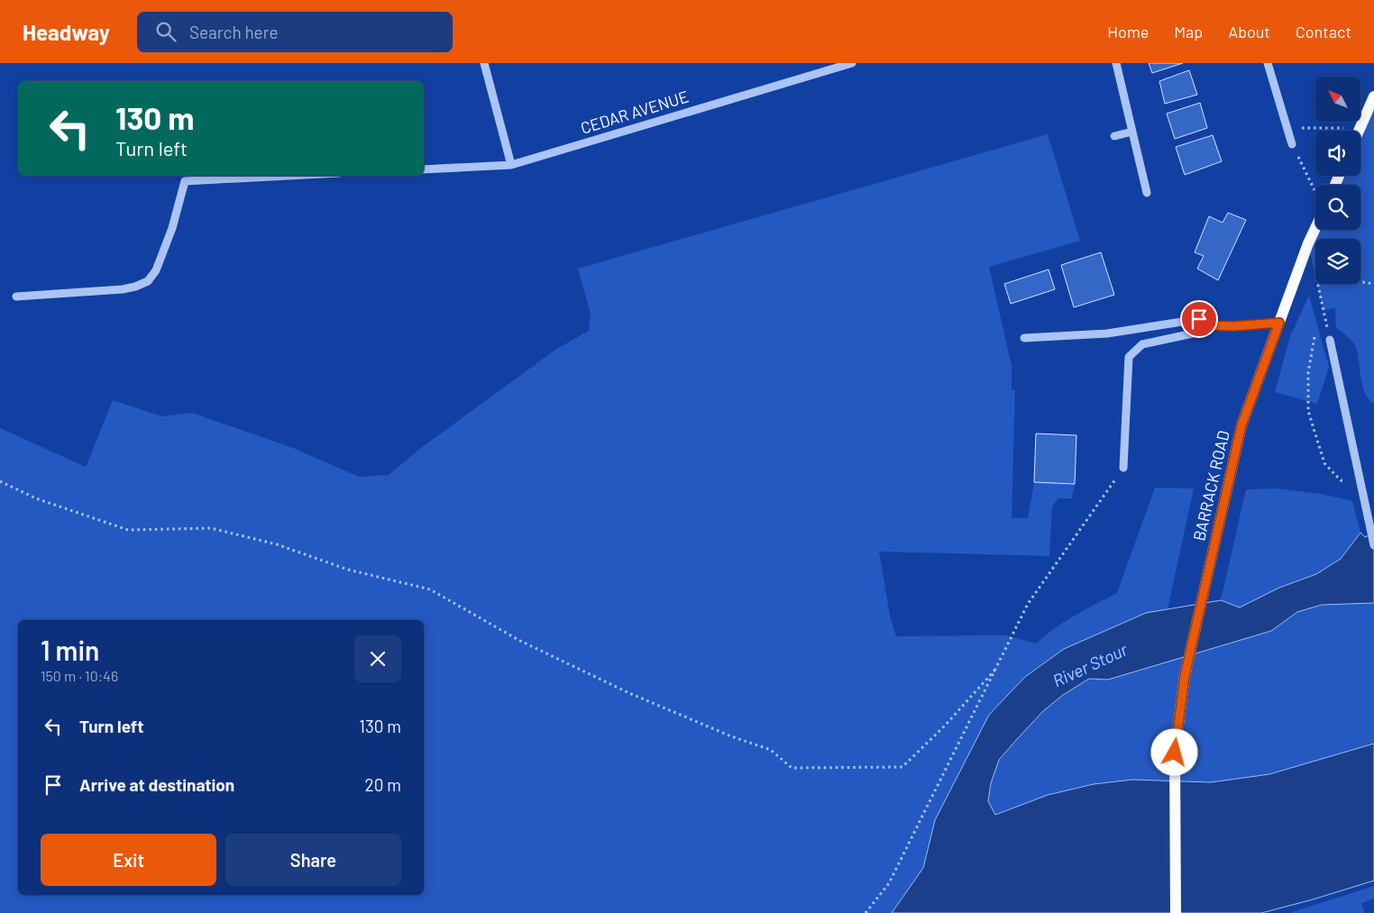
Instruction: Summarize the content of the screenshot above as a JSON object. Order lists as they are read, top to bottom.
{
  "streets": {
    "main road": ["BARRACK ROAD"],
    "street": ["CEDAR AVENUE"]
  },
  "water": ["River Stour"],
  "north": "top left",
  "page": {
    "header": "Headway",
    "search": "Search here",
    "nav": [
      "Home",
      "Map",
      "About",
      "Contact"
    ],
    "turn": ["130 m", "Turn left"],
    "heading": ["1 min", "150 m · 10:46"],
    "list": [
      {
        "name": "Turn left",
        "value": "130 m"
      },
      {
        "name": "Arrive at destination",
        "value": "20 m"
      }
    ],
    "buttons": ["Exit", "Share"]
  }
}
